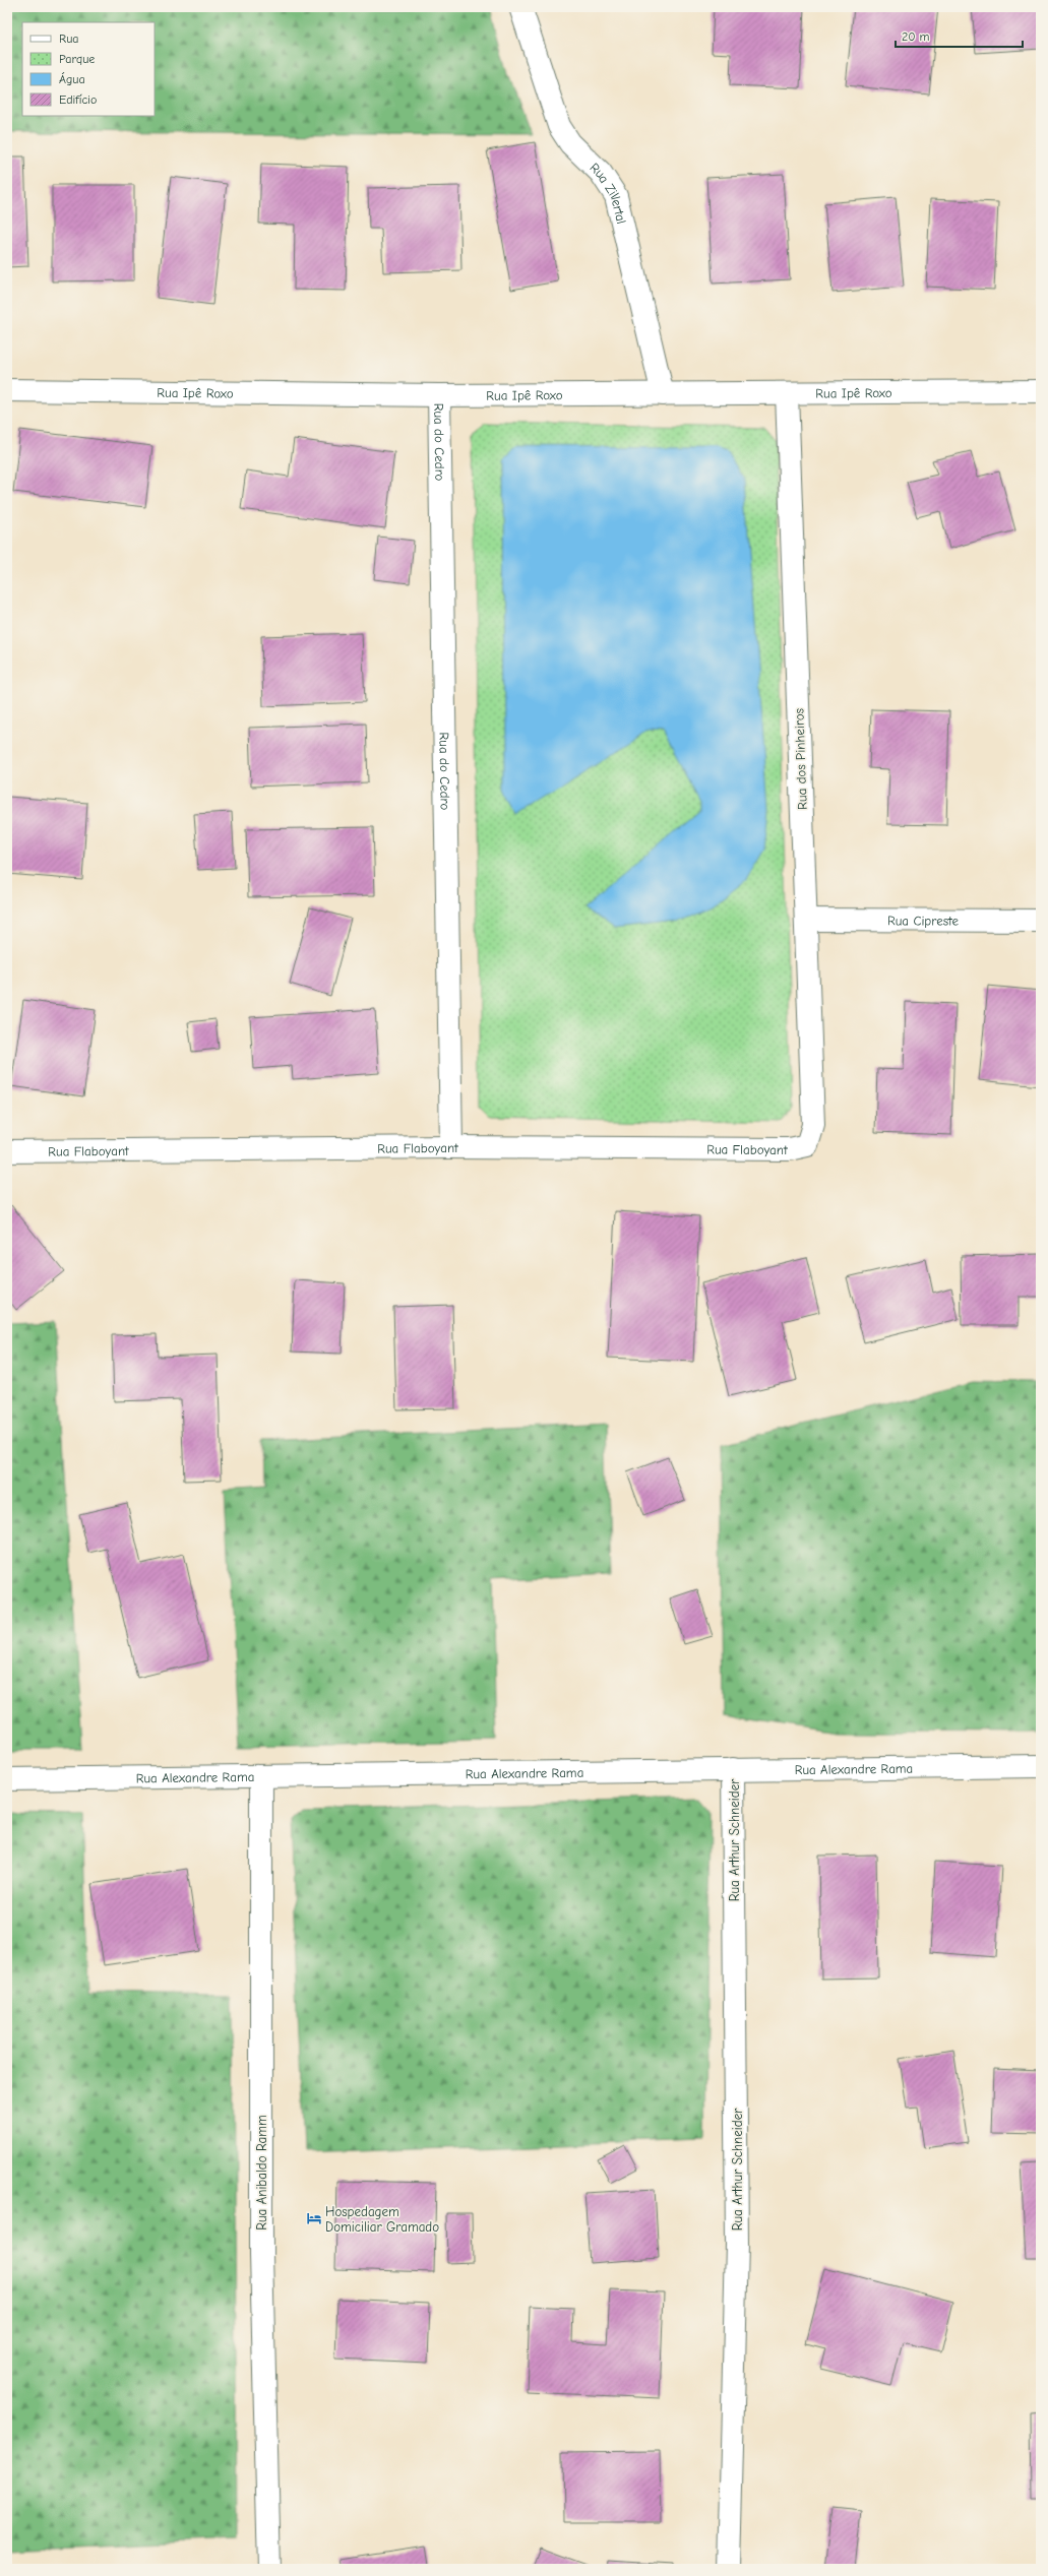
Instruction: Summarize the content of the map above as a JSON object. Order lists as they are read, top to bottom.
{
  "streets": {
    "street": [
      "Rua Zillertal",
      "Rua Ipê Roxo",
      "Rua do Cedro",
      "Rua dos Pinheiros",
      "Rua Cipreste",
      "Rua Flaboyant",
      "Rua Alexandre Rama",
      "Rua Arthur Schneider",
      "Rua Anibaldo Ramm"
    ]
  },
  "crossings": [
    ["Rua Zillertal", "Rua Ipê Roxo"],
    ["Rua Ipê Roxo", "Rua do Cedro"],
    ["Rua Ipê Roxo", "Rua dos Pinheiros"],
    ["Rua do Cedro", "Rua Flaboyant"],
    ["Rua dos Pinheiros", "Rua Cipreste"],
    ["Rua dos Pinheiros", "Rua Flaboyant"],
    ["Rua Alexandre Rama", "Rua Arthur Schneider"],
    ["Rua Alexandre Rama", "Rua Anibaldo Ramm"]
  ],
  "places": {
    "hotel": ["Hospedagem Domiciliar Gramado"]
  },
  "legend": [
    "Rua",
    "Parque",
    "Água",
    "Edifício"
  ],
  "scale_bar": "20 m"
}
